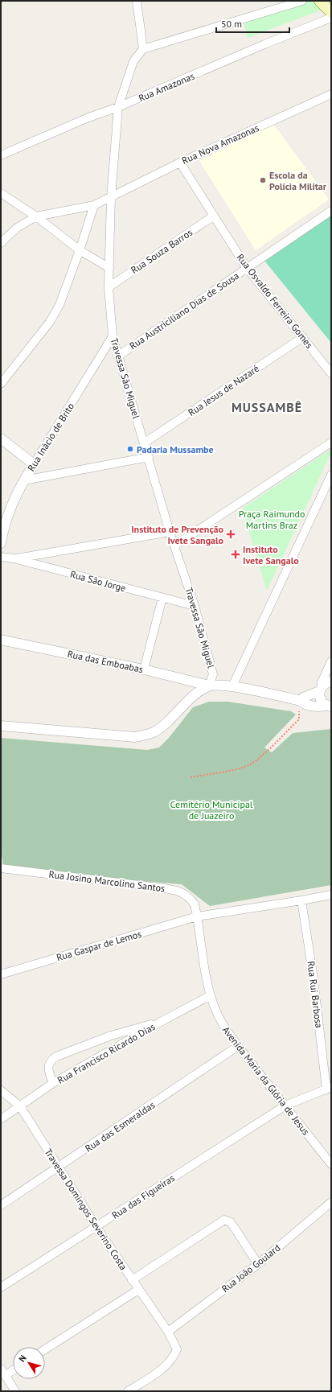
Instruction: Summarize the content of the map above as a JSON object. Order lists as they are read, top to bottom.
{
  "streets": {
    "street": [
      "Rua Amazonas",
      "Rua Nova Amazonas",
      "Rua Souza Barros",
      "Rua Osvaldo Ferreira Gomes",
      "Rua Austriciliano Dias de Sousa",
      "Travessa São Miguel",
      "Rua Jesus de Nazaré",
      "Rua Inácio de Brito",
      "Rua São Jorge",
      "Rua das Emboabas",
      "Rua Josino Marcolino Santos",
      "Rua Gaspar de Lemos",
      "Rua Rui Barbosa",
      "Rua Francisco Ricardo Dias",
      "Avenida Maria da Glória de Jesus",
      "Rua das Esmeraldas",
      "Rua das Figueiras",
      "Travessa Domingos Severino Costa",
      "Rua João Goulard"
    ]
  },
  "crossings": [
    ["Rua Amazonas", "Travessa São Miguel"],
    ["Rua Nova Amazonas", "Rua Osvaldo Ferreira Gomes"],
    ["Rua Nova Amazonas", "Travessa São Miguel"],
    ["Rua Souza Barros", "Rua Osvaldo Ferreira Gomes"],
    ["Rua Souza Barros", "Travessa São Miguel"],
    ["Rua Osvaldo Ferreira Gomes", "Rua Austriciliano Dias de Sousa"],
    ["Rua Osvaldo Ferreira Gomes", "Rua Jesus de Nazaré"],
    ["Rua Austriciliano Dias de Sousa", "Travessa São Miguel"],
    ["Travessa São Miguel", "Rua Jesus de Nazaré"],
    ["Travessa São Miguel", "Rua Inácio de Brito"],
    ["Travessa São Miguel", "Rua São Jorge"],
    ["Travessa São Miguel", "Rua das Emboabas"],
    ["Rua Josino Marcolino Santos", "Rua Gaspar de Lemos"],
    ["Rua Josino Marcolino Santos", "Avenida Maria da Glória de Jesus"],
    ["Rua Gaspar de Lemos", "Rua Rui Barbosa"],
    ["Rua Gaspar de Lemos", "Avenida Maria da Glória de Jesus"],
    ["Rua Rui Barbosa", "Rua das Figueiras"],
    ["Rua Francisco Ricardo Dias", "Avenida Maria da Glória de Jesus"],
    ["Rua Francisco Ricardo Dias", "Travessa Domingos Severino Costa"],
    ["Avenida Maria da Glória de Jesus", "Rua das Esmeraldas"],
    ["Avenida Maria da Glória de Jesus", "Rua das Figueiras"],
    ["Rua das Esmeraldas", "Travessa Domingos Severino Costa"],
    ["Rua das Figueiras", "Travessa Domingos Severino Costa"],
    ["Travessa Domingos Severino Costa", "Rua João Goulard"]
  ],
  "districts": ["MUSSAMBÊ"],
  "parks": ["Praça Raimundo Martins Braz", "Cemitério Municipal de Juazeiro"],
  "places": {
    "other": ["Escola da Polícia Militar", "Padaria Mussambe"],
    "health": ["Instituto de Prevenção Ivete Sangalo", "Instituto Ivete Sangalo"]
  },
  "scale_bar": "50 m",
  "north": "top left"
}
